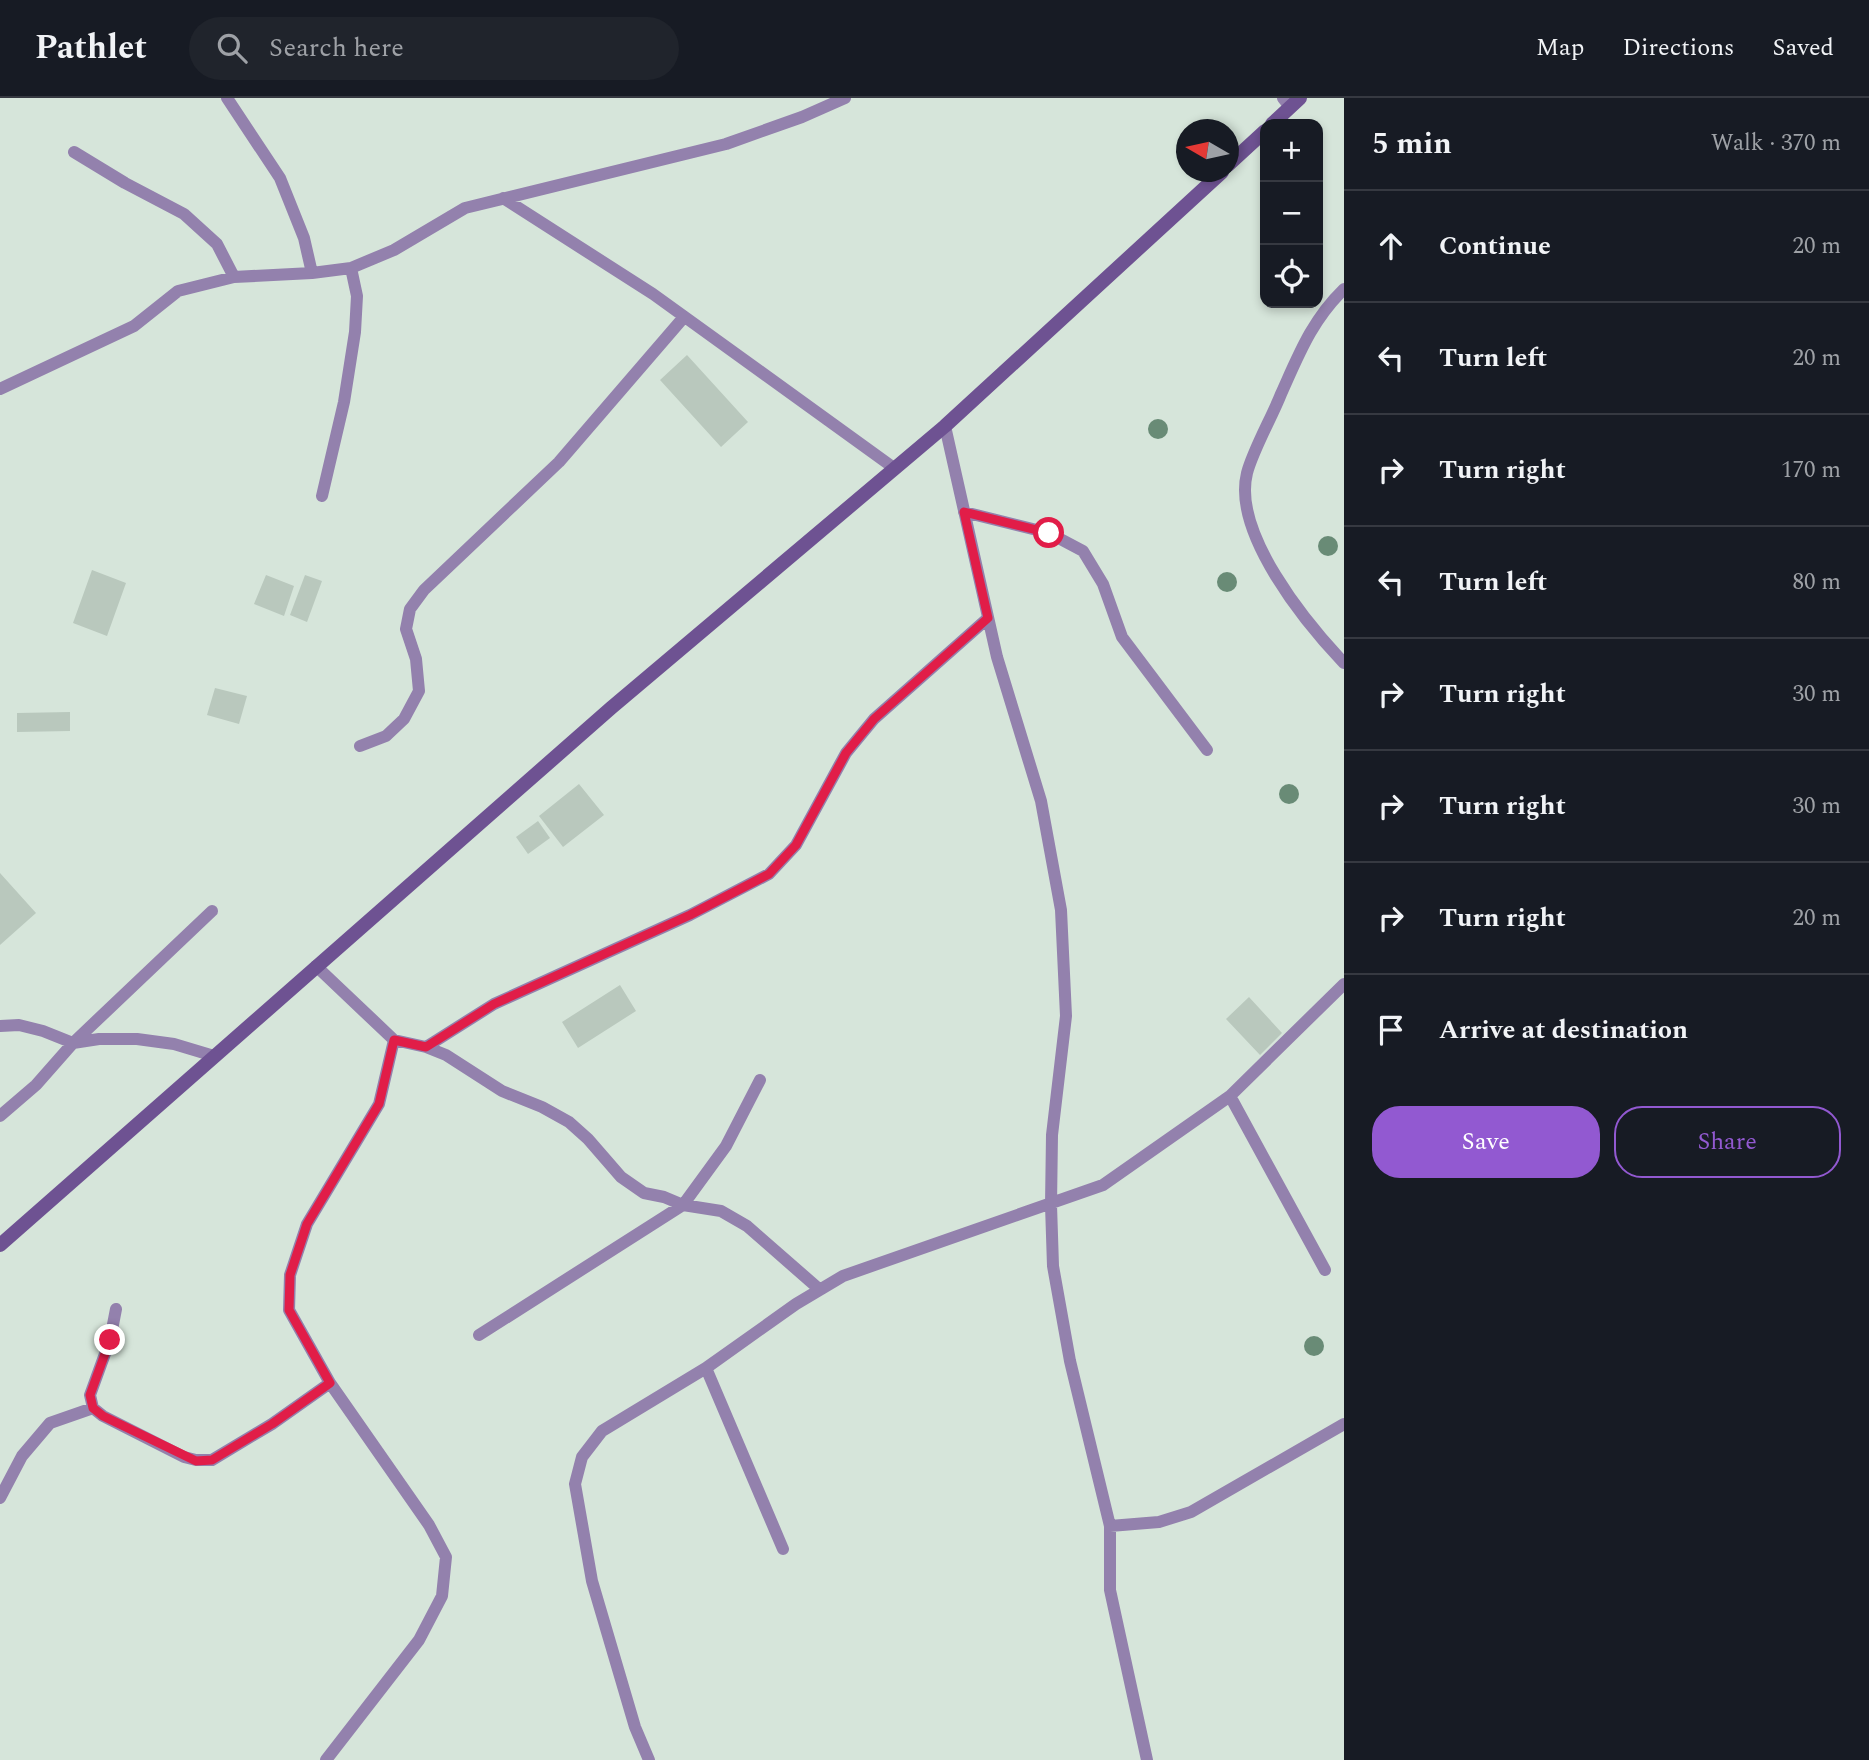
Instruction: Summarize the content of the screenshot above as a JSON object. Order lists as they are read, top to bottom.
{
  "north": "left",
  "page": {
    "header": "Pathlet",
    "search": "Search here",
    "nav": ["Map", "Directions", "Saved"],
    "heading": ["5 min", "Walk · 370 m"],
    "map_buttons": ["+", "−"],
    "list": [
      ["Continue", "20 m"],
      ["Turn left", "20 m"],
      ["Turn right", "170 m"],
      ["Turn left", "80 m"],
      ["Turn right", "30 m"],
      ["Turn right", "30 m"],
      ["Turn right", "20 m"],
      "Arrive at destination"
    ],
    "buttons": ["Save", "Share"]
  }
}
